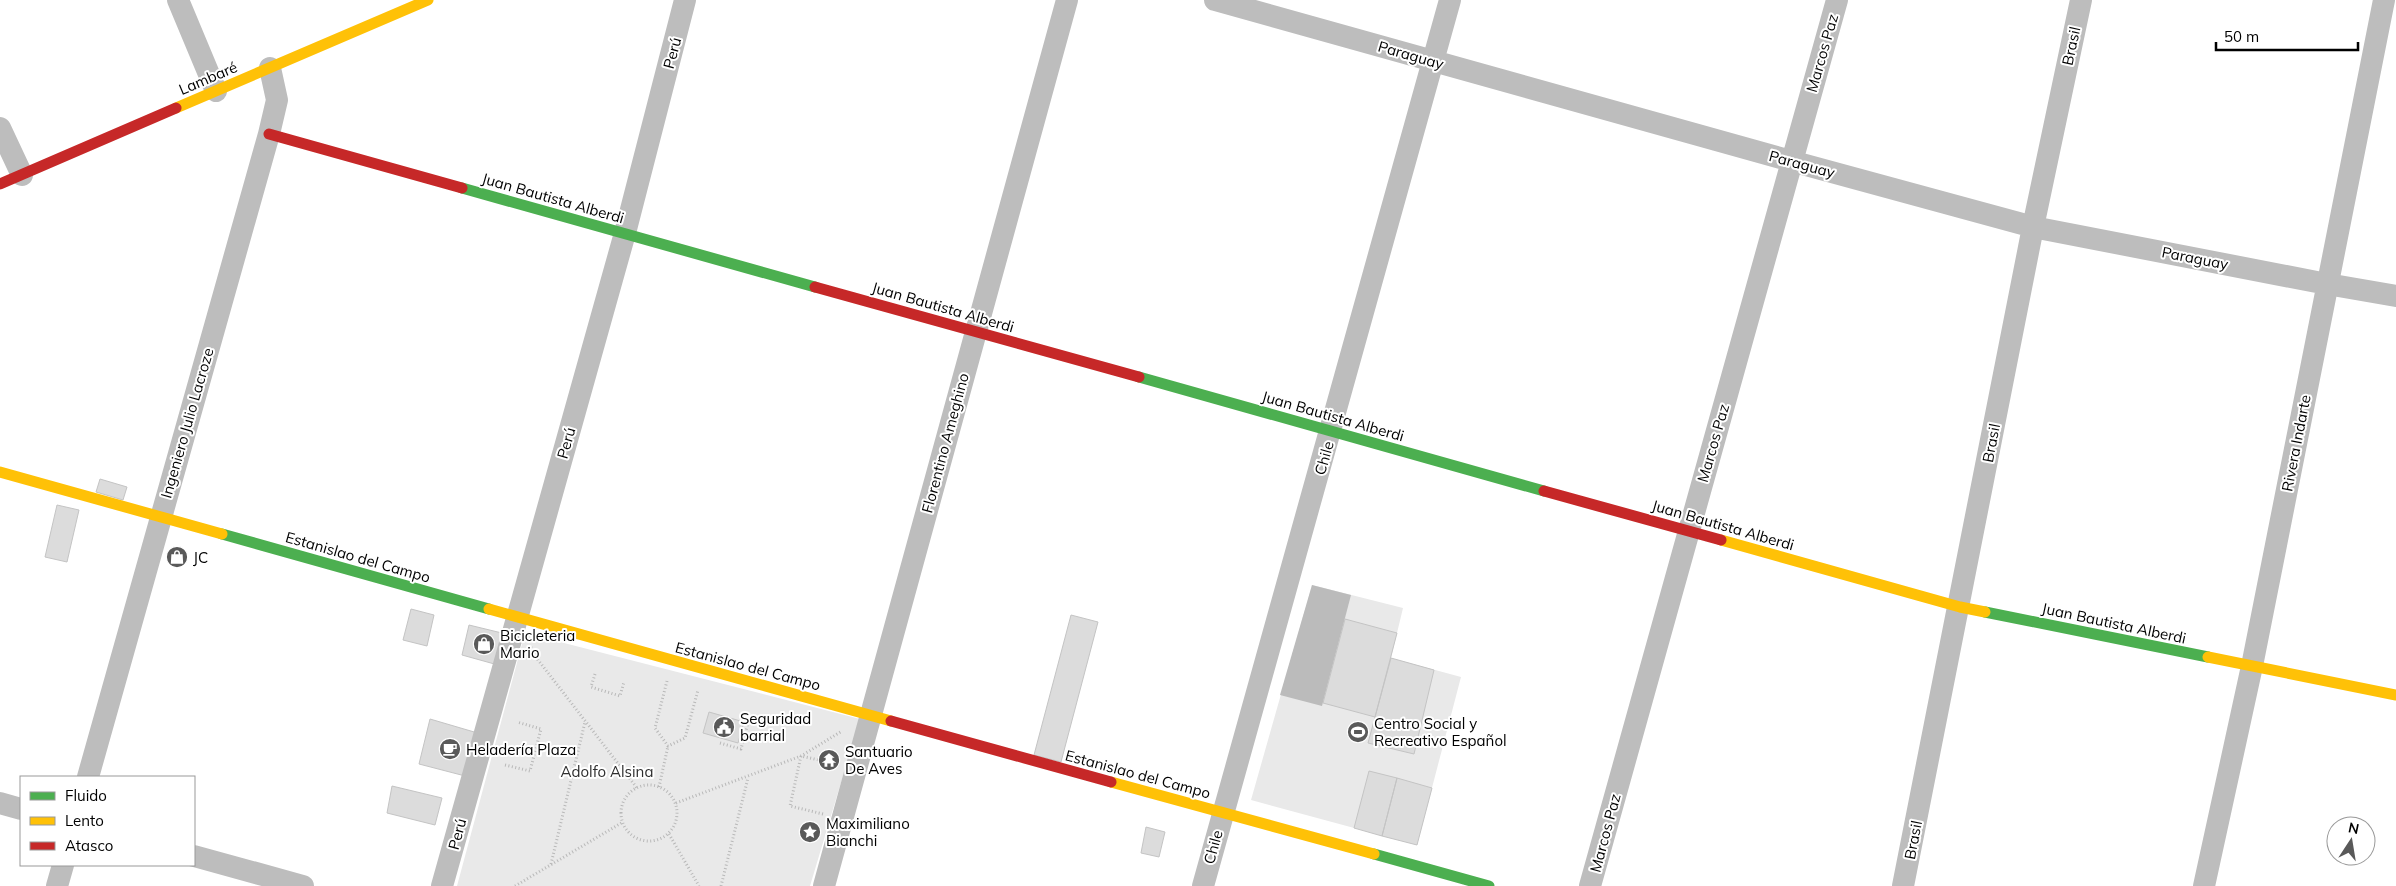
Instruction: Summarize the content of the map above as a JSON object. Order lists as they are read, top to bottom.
{
  "streets": {
    "street": [
      "Brasil",
      "Perú",
      "Marcos Paz",
      "Paraguay",
      "Lambaré",
      "Juan Bautista Alberdi",
      "Ingeniero Julio Lacroze",
      "Florentino Ameghino",
      "Rivera Indarte",
      "Chile",
      "Estanislao del Campo"
    ]
  },
  "crossings": [
    ["Brasil", "Paraguay"],
    ["Brasil", "Juan Bautista Alberdi"],
    ["Perú", "Juan Bautista Alberdi"],
    ["Perú", "Estanislao del Campo"],
    ["Marcos Paz", "Paraguay"],
    ["Marcos Paz", "Juan Bautista Alberdi"],
    ["Paraguay", "Rivera Indarte"],
    ["Paraguay", "Chile"],
    ["Lambaré", "Ingeniero Julio Lacroze"],
    ["Juan Bautista Alberdi", "Ingeniero Julio Lacroze"],
    ["Juan Bautista Alberdi", "Florentino Ameghino"],
    ["Juan Bautista Alberdi", "Rivera Indarte"],
    ["Juan Bautista Alberdi", "Chile"],
    ["Ingeniero Julio Lacroze", "Estanislao del Campo"],
    ["Florentino Ameghino", "Estanislao del Campo"],
    ["Chile", "Estanislao del Campo"]
  ],
  "parks": ["Adolfo Alsina"],
  "places": {
    "shop": ["JC", "Bicicleteria Mario"],
    "public building": ["Seguridad barrial"],
    "sports": ["Centro Social y Recreativo Español"],
    "cafe": ["Heladería Plaza"],
    "temple": ["Santuario De Aves"],
    "place": ["Maximiliano Bianchi"]
  },
  "legend": ["Fluido", "Lento", "Atasco"],
  "scale_bar": "50 m",
  "north": "top"
}
